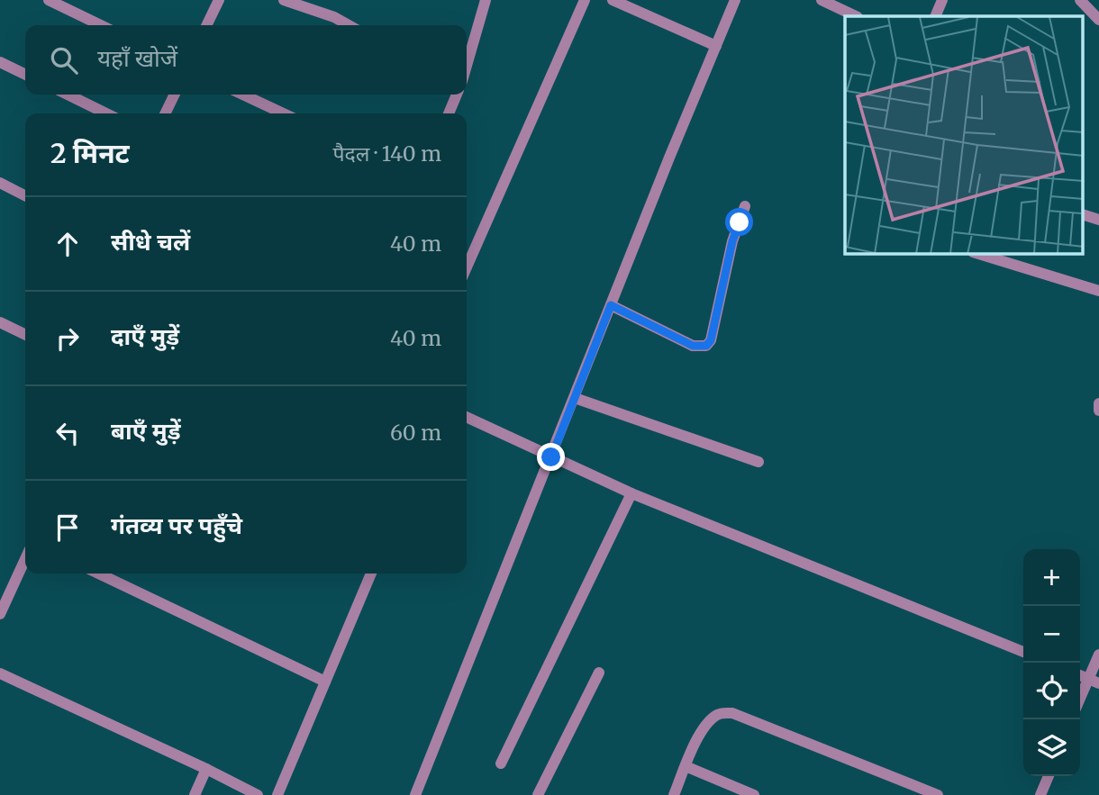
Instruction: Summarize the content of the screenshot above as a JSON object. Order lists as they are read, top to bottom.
{
  "page": {
    "search": "यहाँ खोजें",
    "heading": ["2 मिनट", "पैदल · 140 m"],
    "list": [
      ["सीधे चलें", "40 m"],
      ["दाएँ मुड़ें", "40 m"],
      ["बाएँ मुड़ें", "60 m"],
      "गंतव्य पर पहुँचे"
    ],
    "map_buttons": ["+", "−"]
  }
}
